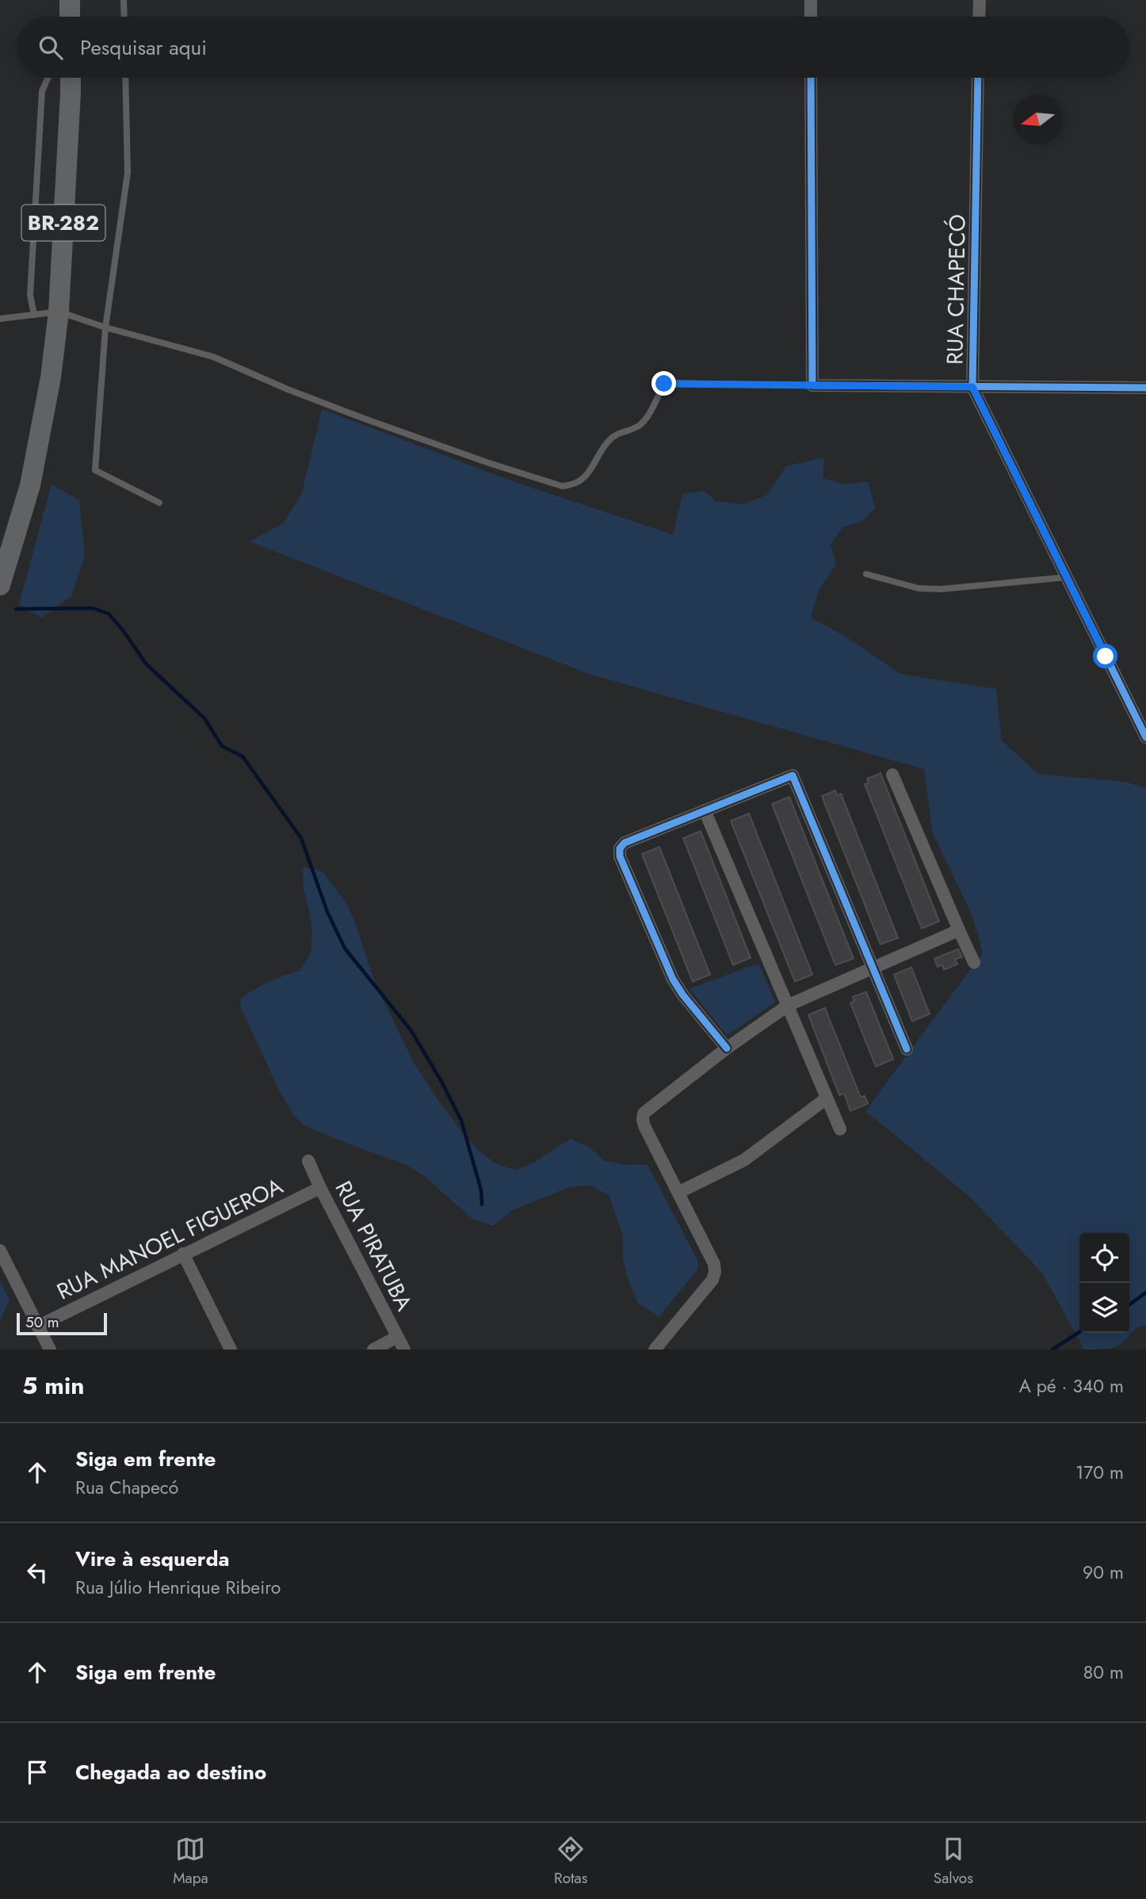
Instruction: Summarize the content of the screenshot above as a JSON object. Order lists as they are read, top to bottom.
{
  "streets": {
    "highway": ["BR-282"],
    "street": ["RUA CHAPECÓ", "RUA MANOEL FIGUEROA", "RUA PIRATUBA"]
  },
  "crossings": [
    ["RUA MANOEL FIGUEROA", "RUA PIRATUBA"]
  ],
  "scale_bar": "50 m",
  "north": "left",
  "page": {
    "search": "Pesquisar aqui",
    "scale": "50 m",
    "heading": ["5 min", "A pé · 340 m"],
    "list": [
      ["Siga em frente", "Rua Chapecó", "170 m"],
      ["Vire à esquerda", "Rua Júlio Henrique Ribeiro", "90 m"],
      ["Siga em frente", "80 m"],
      "Chegada ao destino"
    ],
    "nav": ["Mapa", "Rotas", "Salvos"]
  }
}
